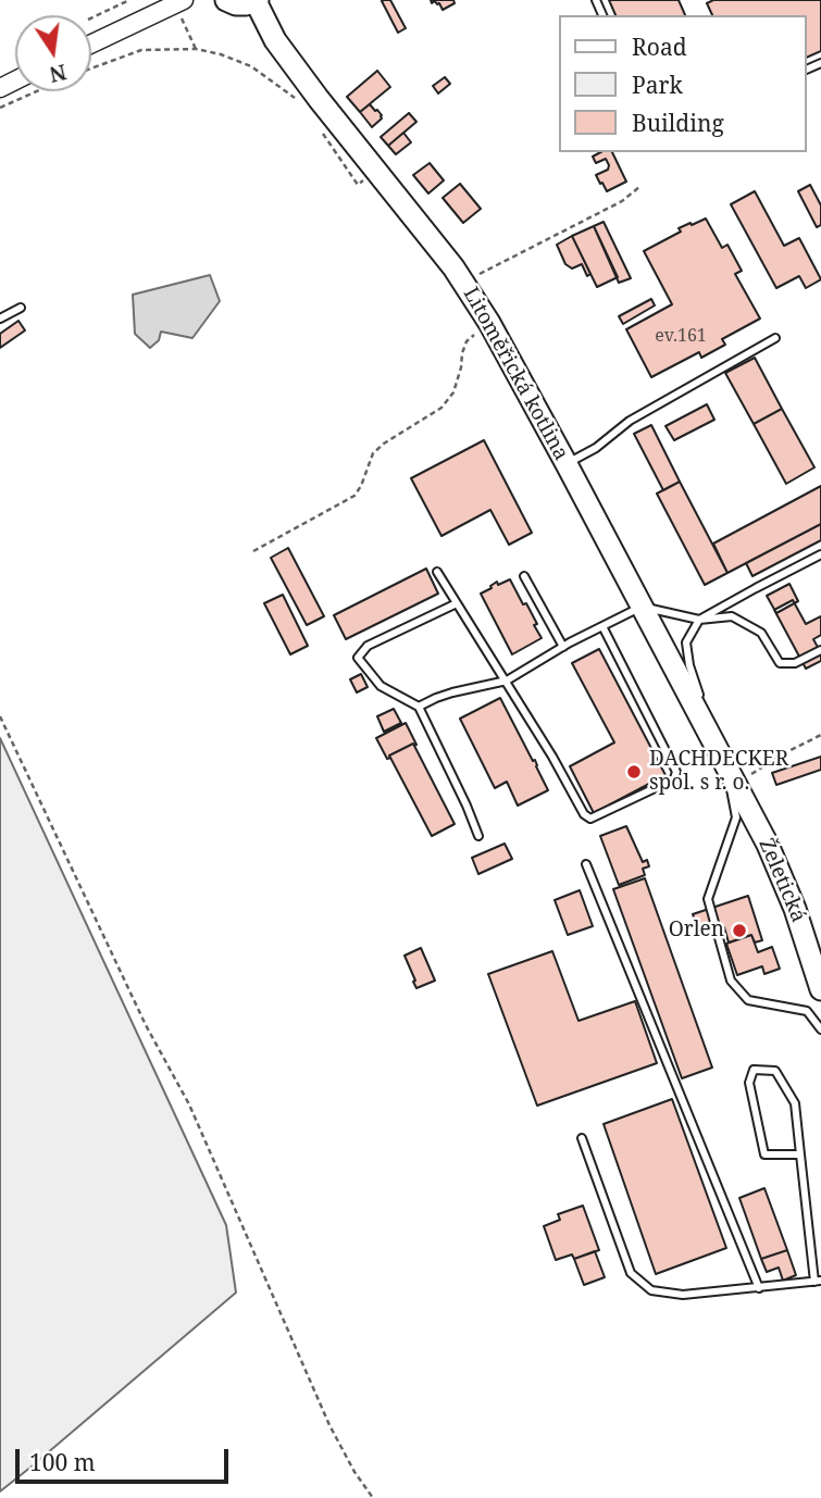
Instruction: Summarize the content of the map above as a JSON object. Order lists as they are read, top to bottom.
{
  "streets": {
    "main road": ["Litoměřická kotlina", "Želetická"]
  },
  "crossings": [
    ["Litoměřická kotlina", "Želetická"]
  ],
  "places": ["DACHDECKER spol. s r. o.", "Orlen"],
  "house_numbers": ["ev.161"],
  "legend": ["Road", "Park", "Building"],
  "scale_bar": "100 m",
  "north": "bottom"
}
